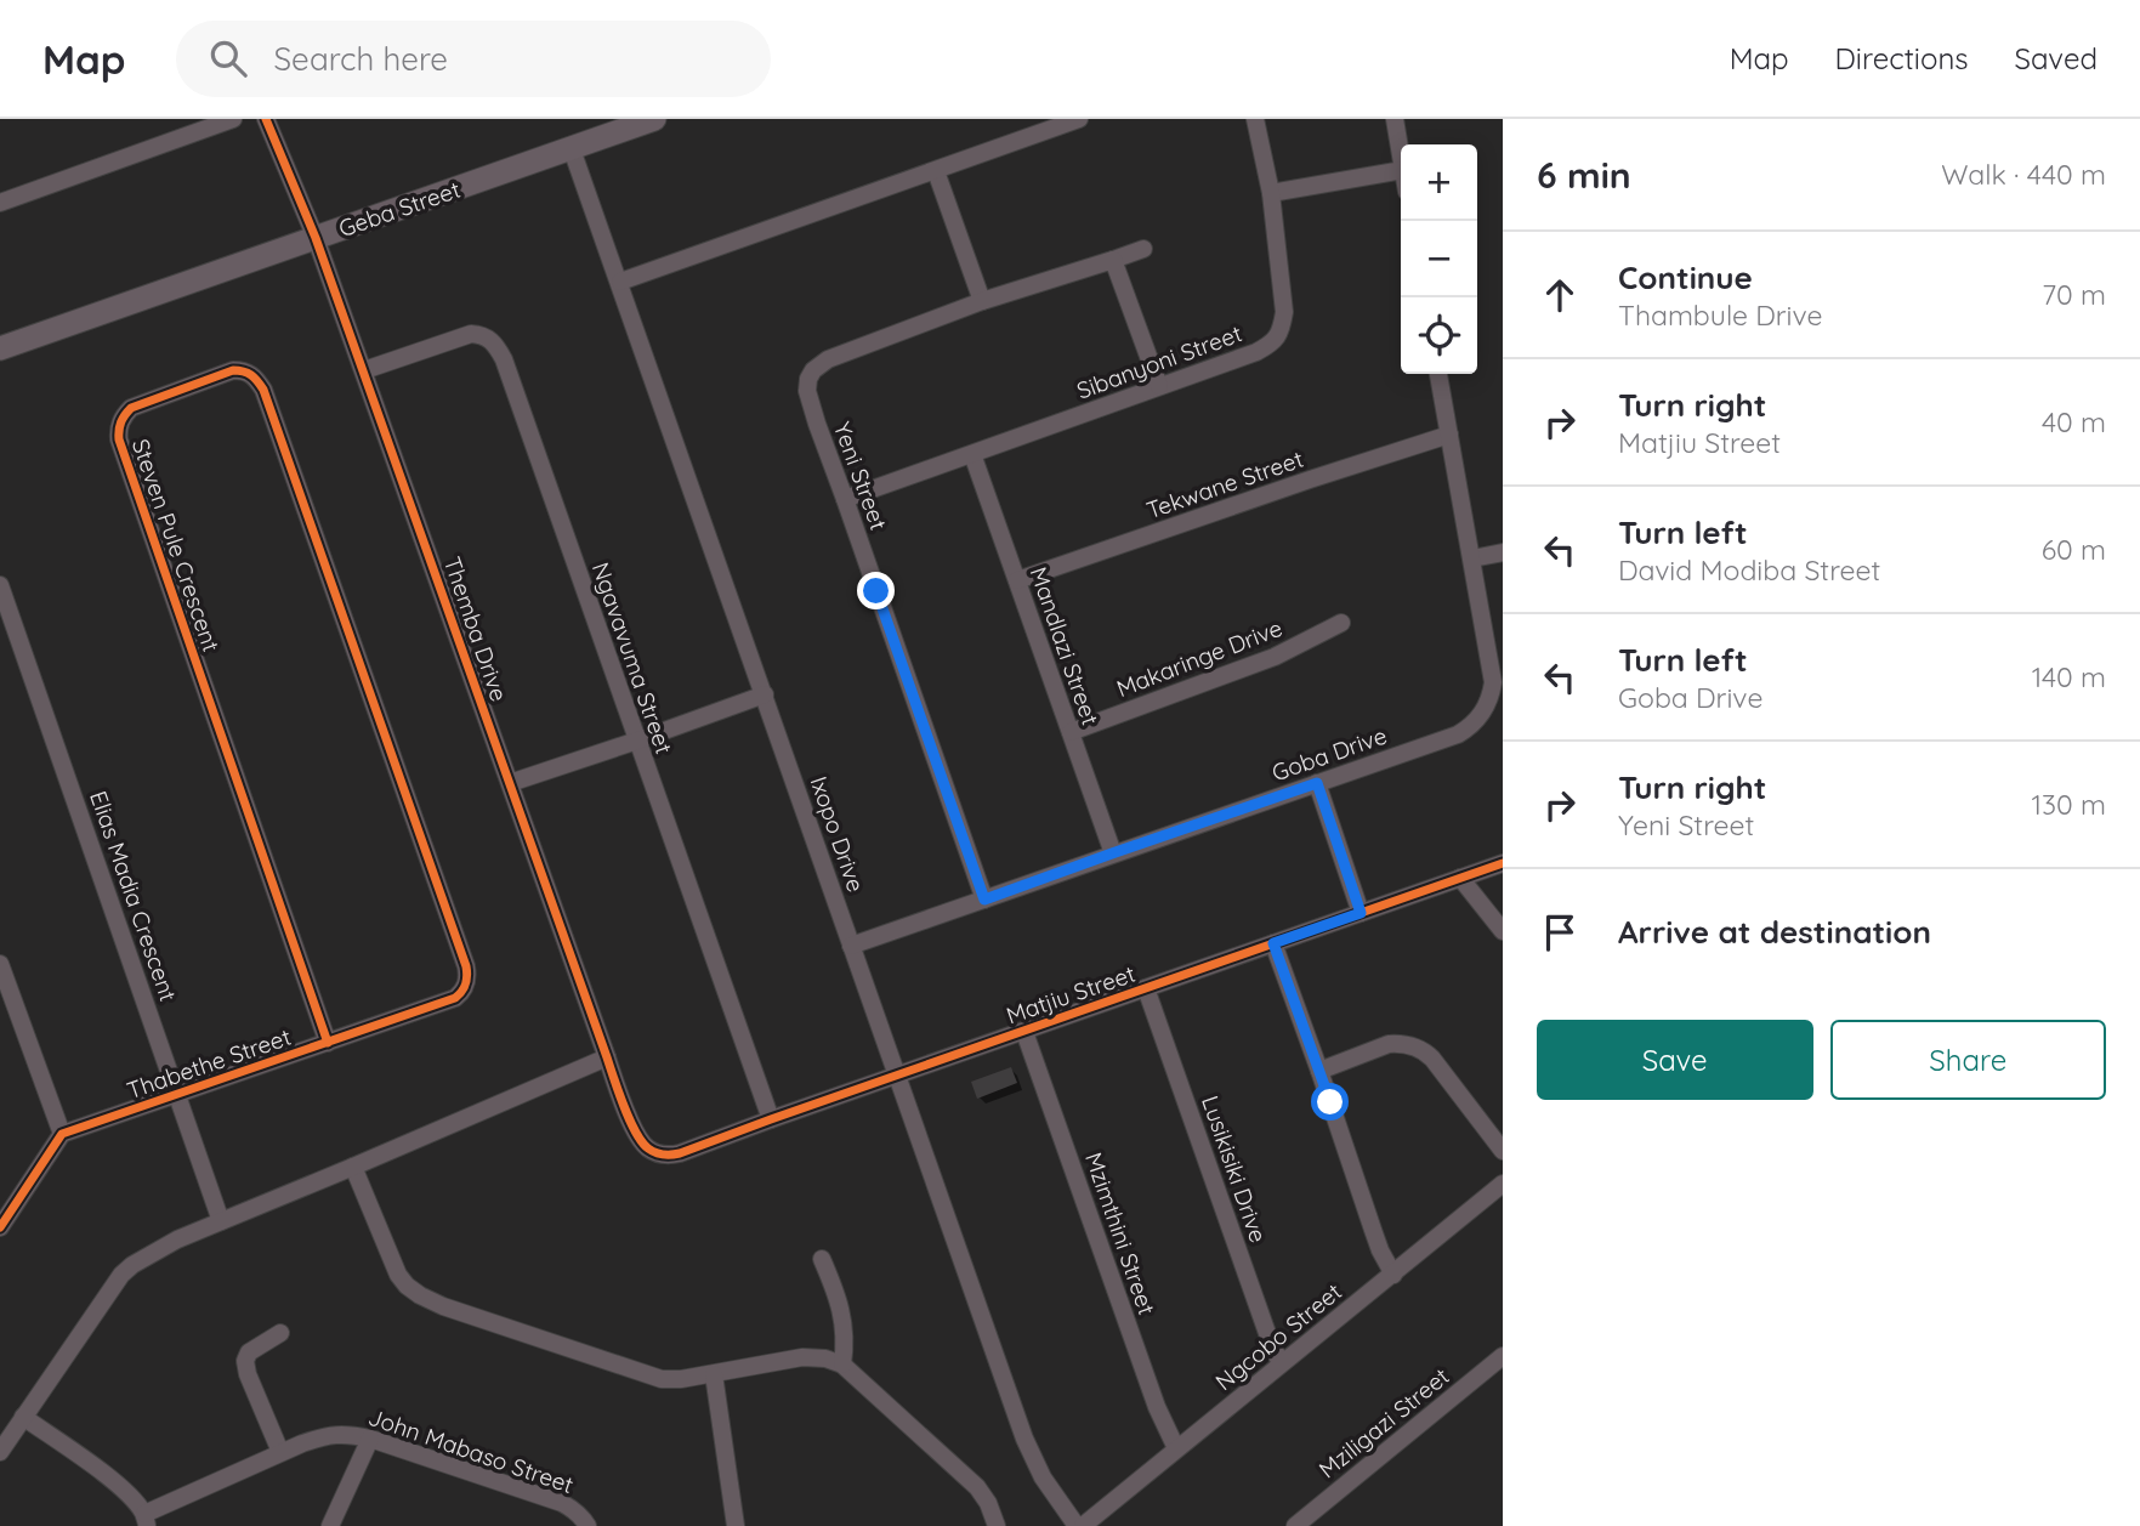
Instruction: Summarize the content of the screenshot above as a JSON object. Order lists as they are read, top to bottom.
{
  "streets": {
    "street": [
      "Geba Street",
      "Sibanyoni Street",
      "Yeni Street",
      "Tekwane Street",
      "Steven Pule Crescent",
      "Themba Drive",
      "Mandlazi Street",
      "Ngavavuma Street",
      "Makaringe Drive",
      "Goba Drive",
      "Ixopo Drive",
      "Elias Madia Crescent",
      "Matjiu Street",
      "Thabethe Street",
      "Lusikisiki Drive",
      "Mzimthini Street",
      "Ngcobo Street",
      "Mziligazi Street",
      "John Mabaso Street"
    ]
  },
  "crossings": [
    ["Geba Street", "Themba Drive"],
    ["Geba Street", "Ixopo Drive"],
    ["Sibanyoni Street", "Yeni Street"],
    ["Sibanyoni Street", "Mandlazi Street"],
    ["Yeni Street", "Goba Drive"],
    ["Tekwane Street", "Mandlazi Street"],
    ["Tekwane Street", "Goba Drive"],
    ["Steven Pule Crescent", "Thabethe Street"],
    ["Themba Drive", "Ngavavuma Street"],
    ["Themba Drive", "Matjiu Street"],
    ["Mandlazi Street", "Makaringe Drive"],
    ["Mandlazi Street", "Goba Drive"],
    ["Ngavavuma Street", "Matjiu Street"],
    ["Goba Drive", "Ixopo Drive"],
    ["Ixopo Drive", "Matjiu Street"],
    ["Ixopo Drive", "Ngcobo Street"],
    ["Elias Madia Crescent", "Thabethe Street"],
    ["Matjiu Street", "Lusikisiki Drive"],
    ["Matjiu Street", "Mzimthini Street"],
    ["Lusikisiki Drive", "Ngcobo Street"],
    ["Mzimthini Street", "Ngcobo Street"]
  ],
  "page": {
    "header": "Map",
    "search": "Search here",
    "nav": ["Map", "Directions", "Saved"],
    "heading": ["6 min", "Walk · 440 m"],
    "map_buttons": ["+", "−"],
    "list": [
      ["Continue", "Thambule Drive", "70 m"],
      ["Turn right", "Matjiu Street", "40 m"],
      ["Turn left", "David Modiba Street", "60 m"],
      ["Turn left", "Goba Drive", "140 m"],
      ["Turn right", "Yeni Street", "130 m"],
      "Arrive at destination"
    ],
    "buttons": ["Save", "Share"]
  }
}
